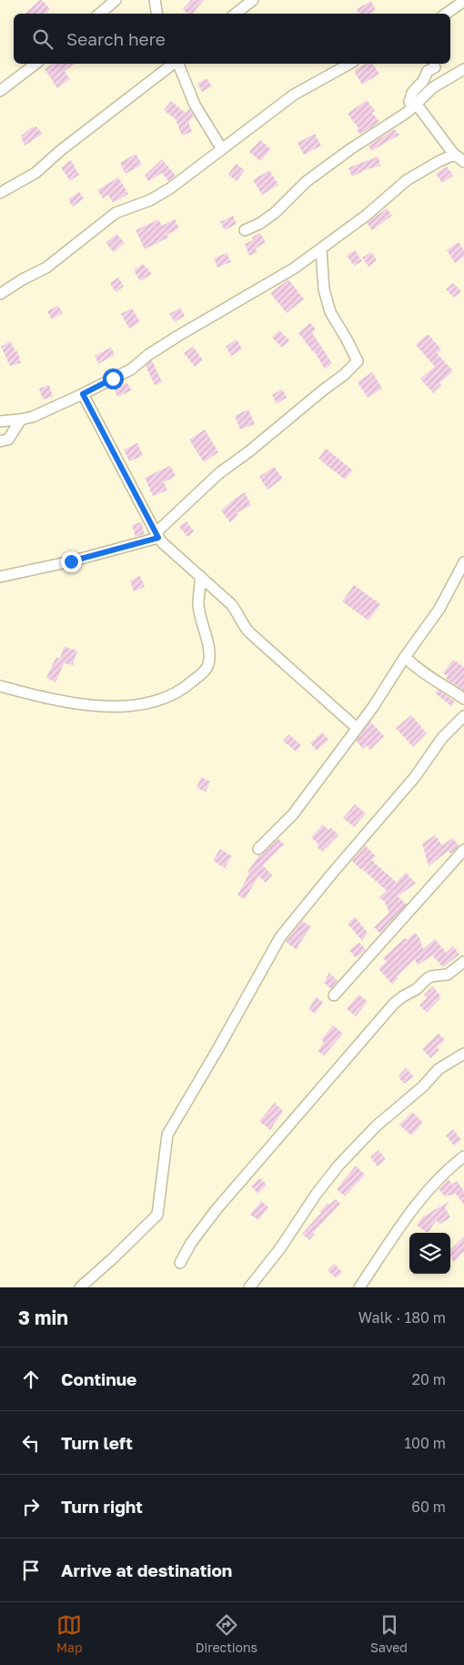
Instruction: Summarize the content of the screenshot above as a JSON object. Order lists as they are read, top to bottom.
{
  "page": {
    "search": "Search here",
    "heading": ["3 min", "Walk · 180 m"],
    "list": [
      ["Continue", "20 m"],
      ["Turn left", "100 m"],
      ["Turn right", "60 m"],
      "Arrive at destination"
    ],
    "nav": ["Map", "Directions", "Saved"]
  }
}
